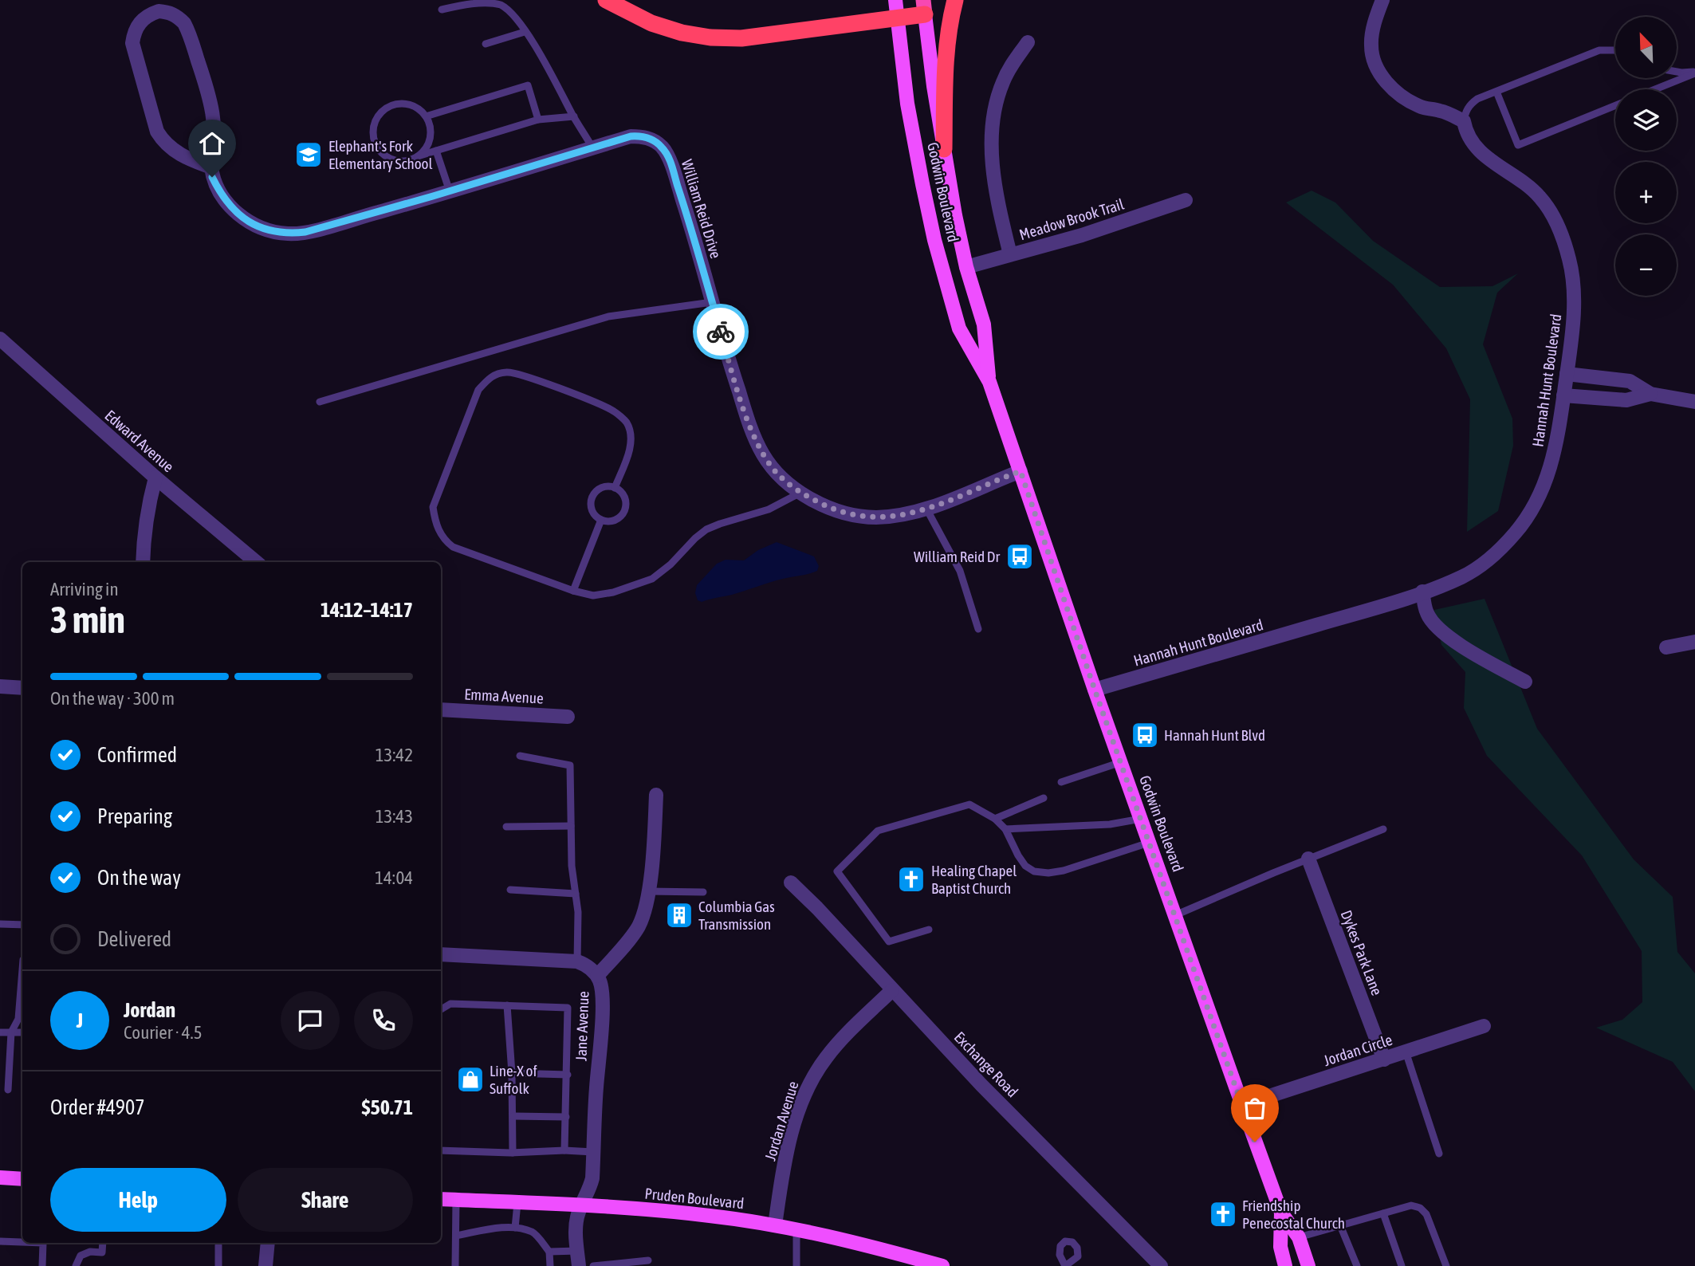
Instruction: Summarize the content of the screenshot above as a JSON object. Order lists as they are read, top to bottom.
{
  "streets": {
    "main road": ["Godwin Boulevard", "Pruden Boulevard"],
    "street": [
      "William Reid Drive",
      "Meadow Brook Trail",
      "Hannah Hunt Boulevard",
      "Edward Avenue",
      "Emma Avenue",
      "Dykes Park Lane",
      "Jane Avenue",
      "Jordan Circle",
      "Exchange Road",
      "Jordan Avenue"
    ]
  },
  "crossings": [
    ["Godwin Boulevard", "William Reid Drive"],
    ["Godwin Boulevard", "Meadow Brook Trail"],
    ["Godwin Boulevard", "Hannah Hunt Boulevard"],
    ["Godwin Boulevard", "Jordan Circle"],
    ["Dykes Park Lane", "Jordan Circle"],
    ["Jane Avenue", "Pruden Boulevard"],
    ["Exchange Road", "Jordan Avenue"],
    ["Jordan Avenue", "Pruden Boulevard"]
  ],
  "places": {
    "school or university": ["Elephant's Fork Elementary School"],
    "bus stop": ["William Reid Dr", "Hannah Hunt Blvd"],
    "church": ["Healing Chapel Baptist Church", "Friendship Penecostal Church"],
    "building": ["Columbia Gas Transmission"],
    "shop": ["Line-X of Suffolk"]
  },
  "north": "top left",
  "page": {
    "map_buttons": ["+", "−"],
    "heading": ["3 min", "Arriving in", "14:12–14:17"],
    "panel": [
      "Jordan",
      "Courier · 4.5",
      "Order #4907",
      "$50.71"
    ],
    "bar": "On the way · 300 m",
    "list": [
      ["Confirmed", "13:42"],
      ["Preparing", "13:43"],
      ["On the way", "14:04"],
      "Delivered"
    ],
    "round": "J",
    "buttons": ["Help", "Share"]
  }
}
